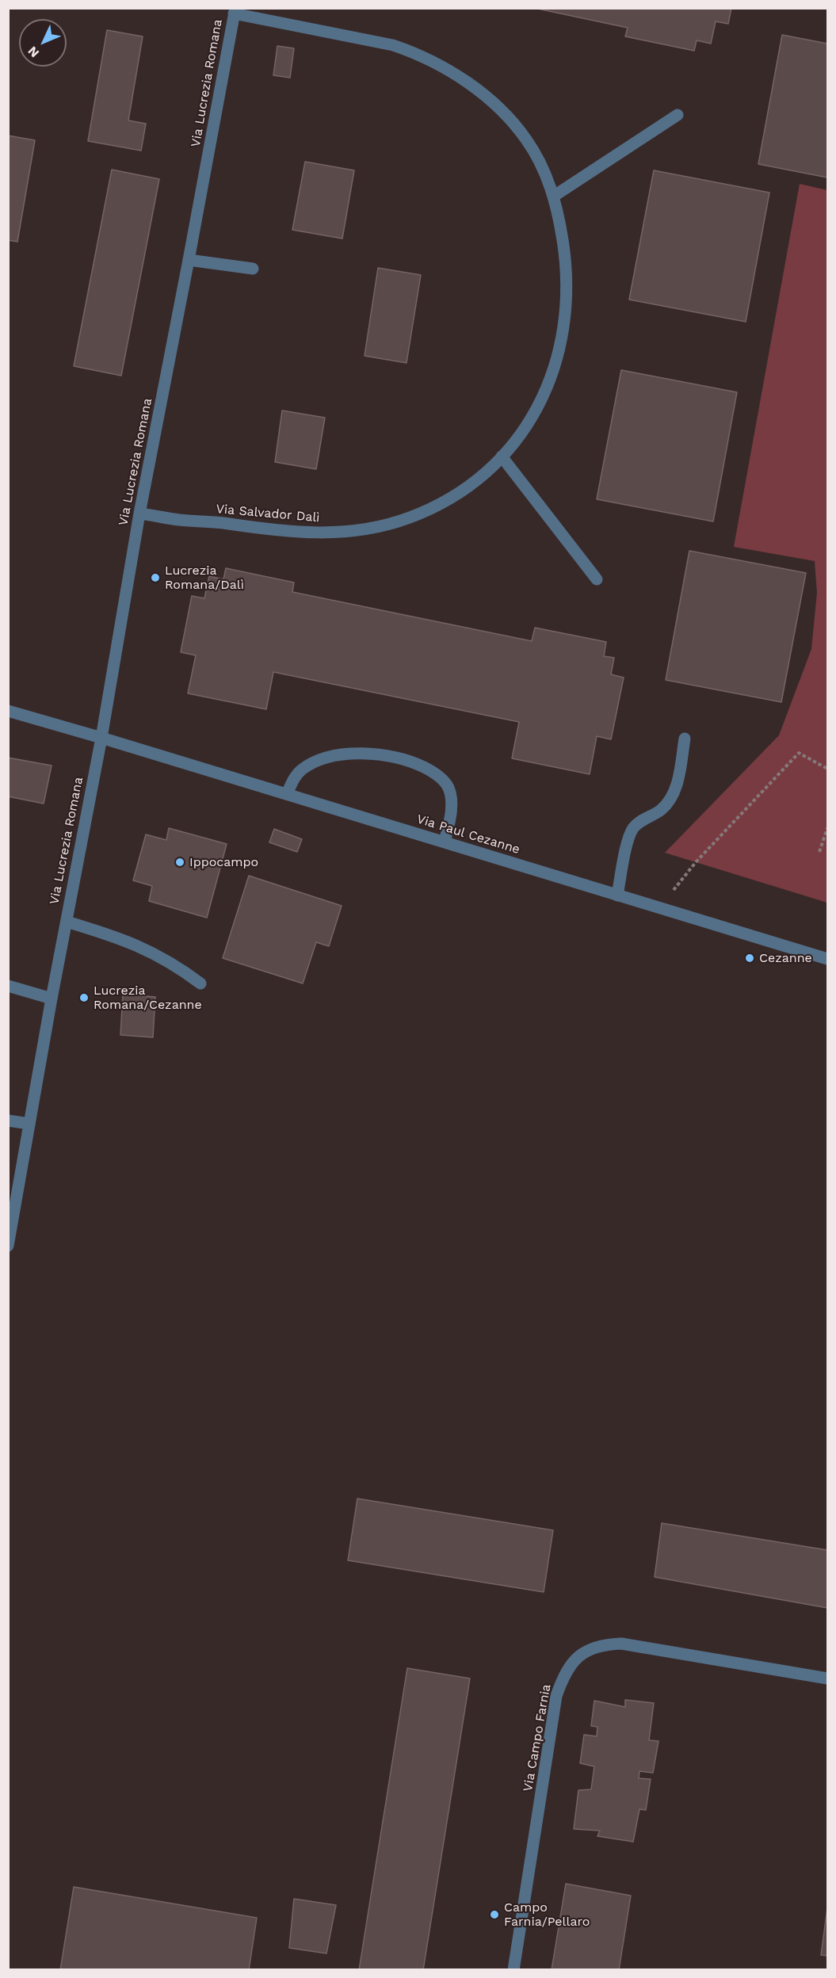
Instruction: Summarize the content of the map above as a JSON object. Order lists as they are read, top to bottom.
{
  "streets": {
    "street": [
      "Via Lucrezia Romana",
      "Via Salvador Dalì",
      "Via Paul Cezanne",
      "Via Campo Farnia"
    ]
  },
  "crossings": [
    ["Via Lucrezia Romana", "Via Salvador Dalì"],
    ["Via Lucrezia Romana", "Via Paul Cezanne"]
  ],
  "places": [
    "Lucrezia Romana/Dalì",
    "Ippocampo",
    "Cezanne",
    "Lucrezia Romana/Cezanne",
    "Campo Farnia/Pellaro"
  ],
  "north": "bottom left"
}
